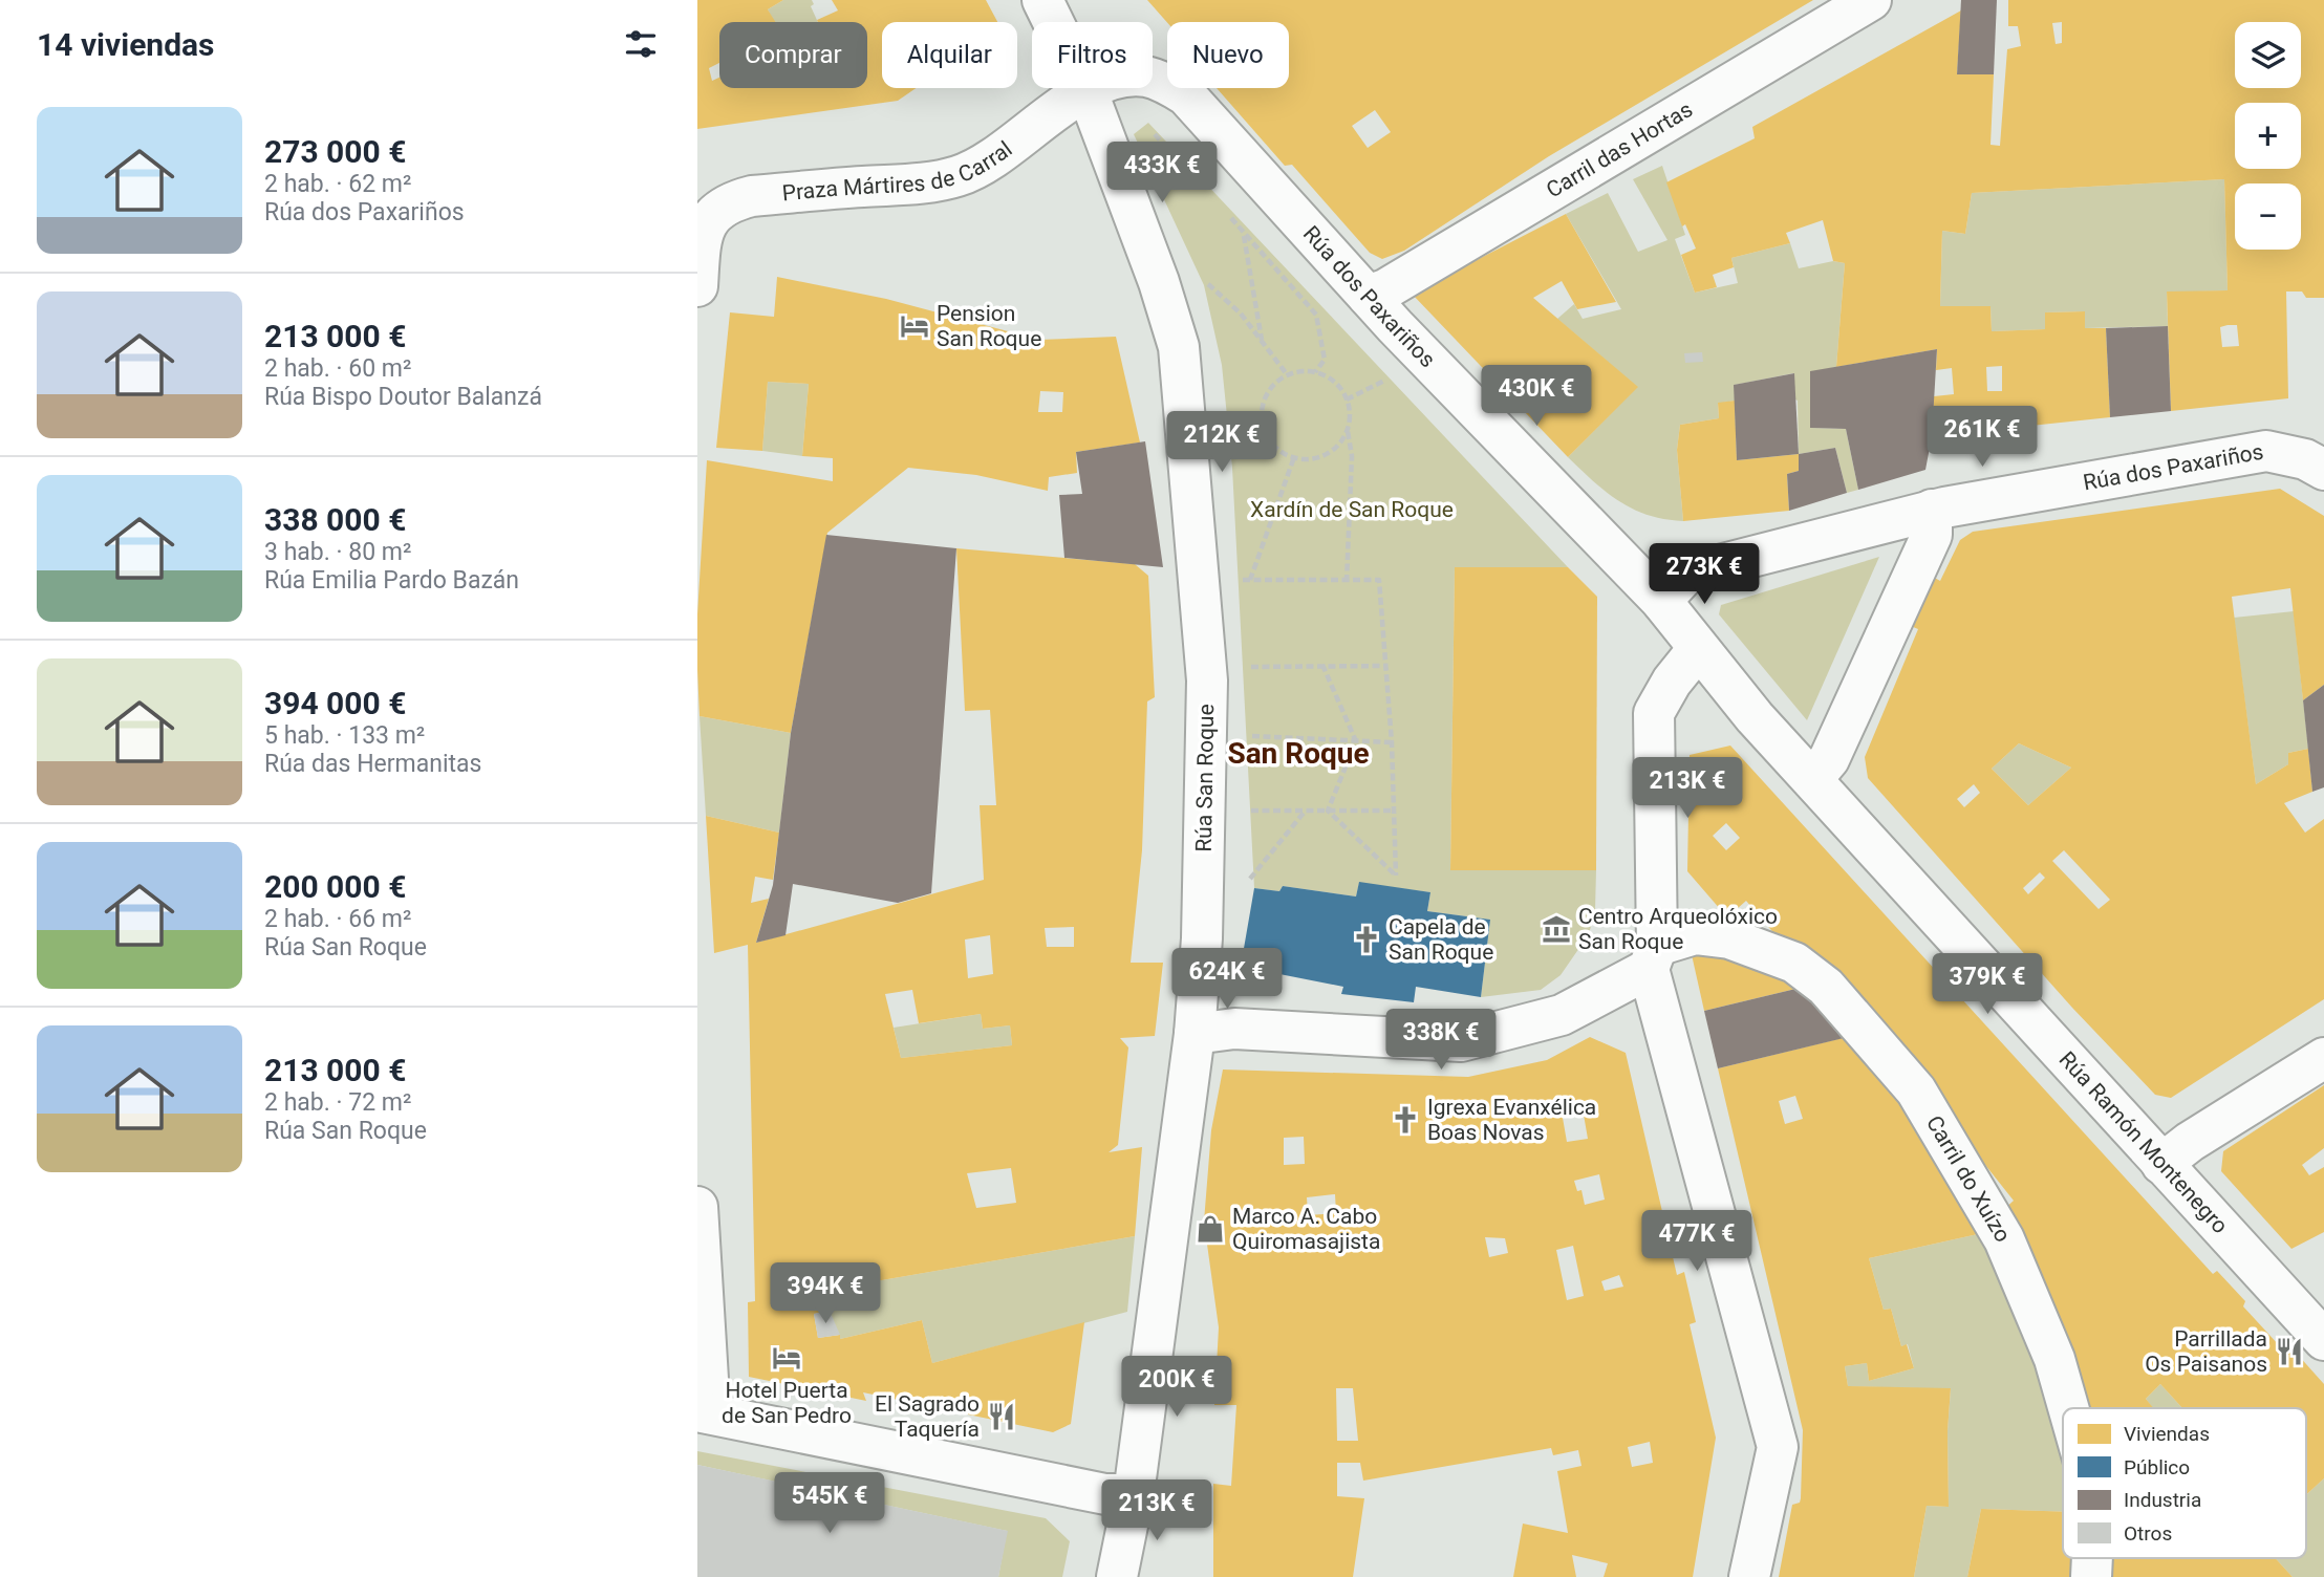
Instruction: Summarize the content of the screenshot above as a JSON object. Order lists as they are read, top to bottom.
{
  "streets": {
    "street": [
      "Carril das Hortas",
      "Praza Mártires de Carral",
      "Rúa dos Paxariños",
      "Rúa San Roque",
      "Rúa Ramón Montenegro",
      "Carril do Xuízo"
    ]
  },
  "crossings": [
    ["Carril das Hortas", "Rúa dos Paxariños"],
    ["Praza Mártires de Carral", "Rúa dos Paxariños"],
    ["Praza Mártires de Carral", "Rúa San Roque"],
    ["Rúa dos Paxariños", "Rúa San Roque"],
    ["Rúa dos Paxariños", "Rúa Ramón Montenegro"],
    ["Rúa San Roque", "Carril do Xuízo"]
  ],
  "districts": ["San Roque"],
  "parks": ["Xardín de San Roque"],
  "places": {
    "hotel": ["Pension San Roque", "Hotel Puerta de San Pedro"],
    "museum": ["Centro Arqueolóxico San Roque"],
    "church": ["Capela de San Roque", "Igrexa Evanxélica Boas Novas"],
    "shop": ["Marco A. Cabo Quiromasajista"],
    "restaurant": ["Parrillada Os Paisanos", "El Sagrado Taquería"]
  },
  "legend": [
    "Viviendas",
    "Público",
    "Industria",
    "Otros"
  ],
  "page": {
    "heading": "14 viviendas",
    "map_buttons": ["+", "−"],
    "chip": [
      "Comprar",
      "Alquilar",
      "Filtros",
      "Nuevo"
    ],
    "list": [
      {
        "name": "273 000 €",
        "note": "2 hab. · 62 m² · Rúa dos Paxariños"
      },
      {
        "name": "213 000 €",
        "note": "2 hab. · 60 m² · Rúa Bispo Doutor Balanzá"
      },
      {
        "name": "338 000 €",
        "note": "3 hab. · 80 m² · Rúa Emilia Pardo Bazán"
      },
      {
        "name": "394 000 €",
        "note": "5 hab. · 133 m² · Rúa das Hermanitas"
      },
      {
        "name": "200 000 €",
        "note": "2 hab. · 66 m² · Rúa San Roque"
      },
      {
        "name": "213 000 €",
        "note": "2 hab. · 72 m² · Rúa San Roque"
      }
    ],
    "price": [
      "433K €",
      "430K €",
      "261K €",
      "212K €",
      "273K €",
      "213K €",
      "624K €",
      "379K €",
      "338K €",
      "477K €",
      "394K €",
      "200K €",
      "545K €",
      "213K €"
    ]
  }
}
